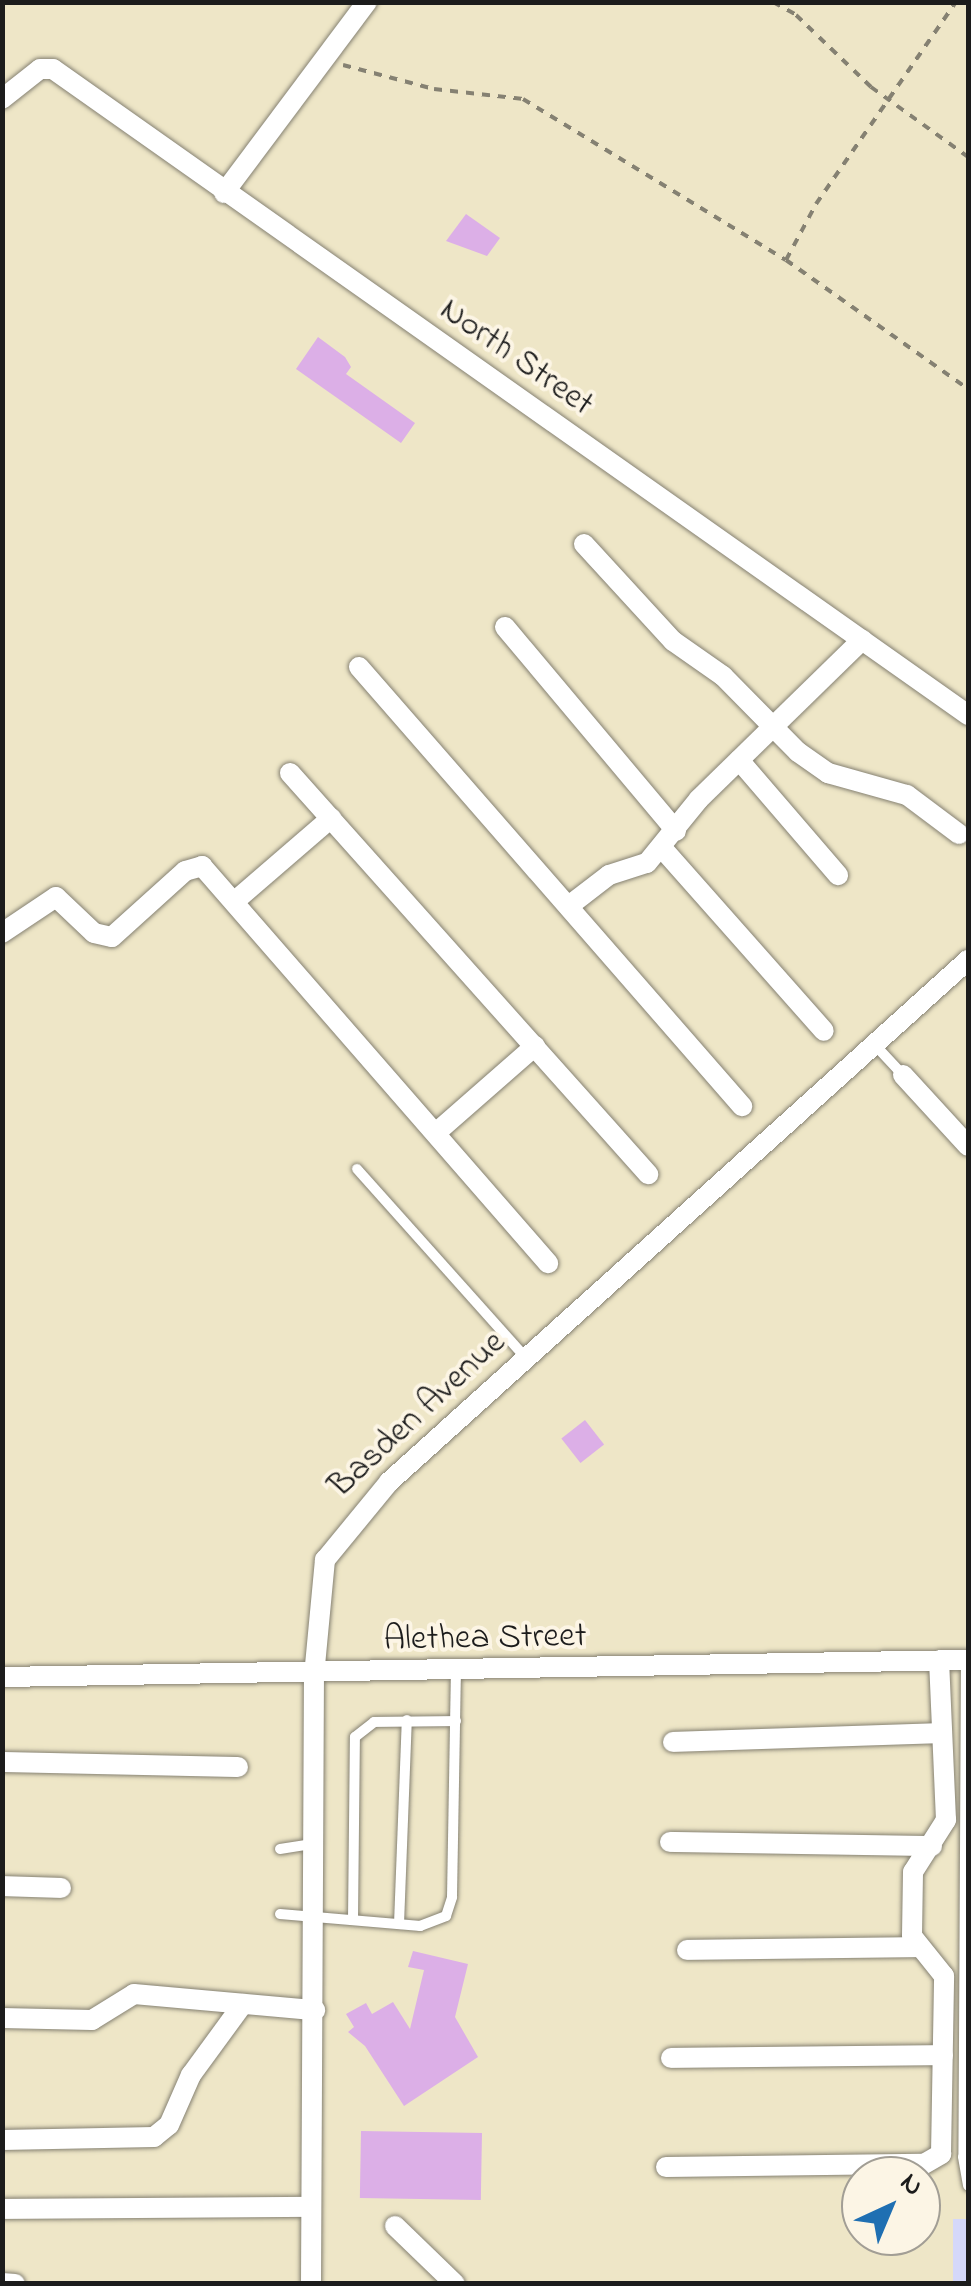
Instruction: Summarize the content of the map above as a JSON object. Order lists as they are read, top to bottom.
{
  "streets": {
    "street": ["North Street", "Basden Avenue", "Alethea Street"]
  },
  "crossings": [
    ["Basden Avenue", "Alethea Street"]
  ],
  "north": "top right"
}
